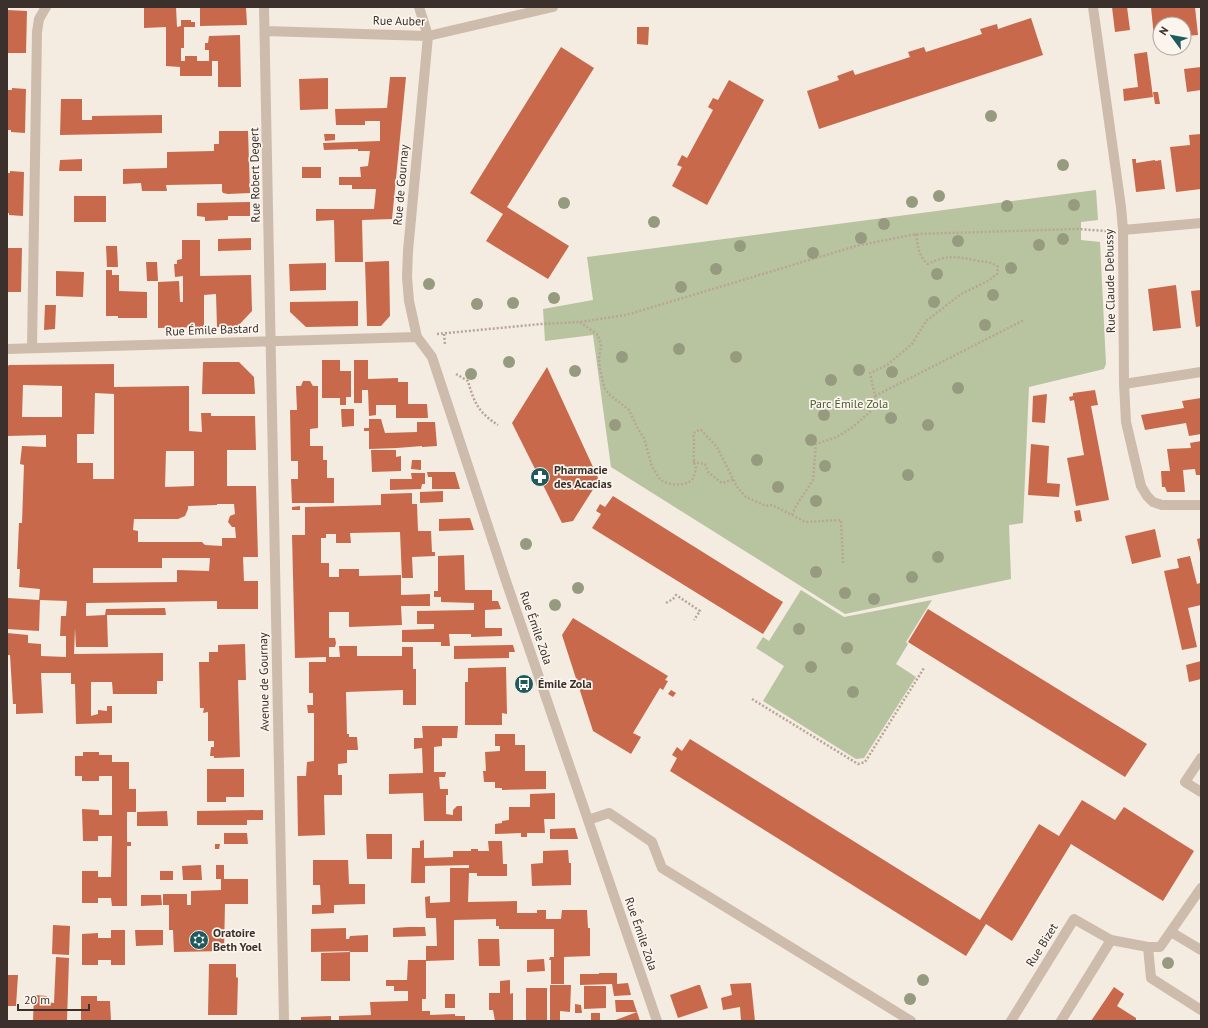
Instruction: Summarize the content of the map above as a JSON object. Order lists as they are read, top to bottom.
{
  "streets": {
    "street": [
      "Rue Auber",
      "Rue Robert Degert",
      "Rue de Gournay",
      "Rue Claude Debussy",
      "Rue Émile Bastard",
      "Rue Émile Zola",
      "Avenue de Gournay",
      "Rue Bizet"
    ]
  },
  "crossings": [
    ["Rue Auber", "Rue Robert Degert"],
    ["Rue Auber", "Rue de Gournay"],
    ["Rue Robert Degert", "Rue Émile Bastard"],
    ["Rue Robert Degert", "Avenue de Gournay"],
    ["Rue de Gournay", "Rue Émile Bastard"],
    ["Rue de Gournay", "Rue Émile Zola"],
    ["Rue Émile Bastard", "Rue Émile Zola"],
    ["Rue Émile Bastard", "Avenue de Gournay"]
  ],
  "parks": ["Parc Émile Zola"],
  "places": {
    "pharmacy": ["Pharmacie des Acacias"],
    "bus stop": ["Émile Zola"],
    "synagogue": ["Oratoire Beth Yoel"]
  },
  "scale_bar": "20 m",
  "north": "top left"
}
